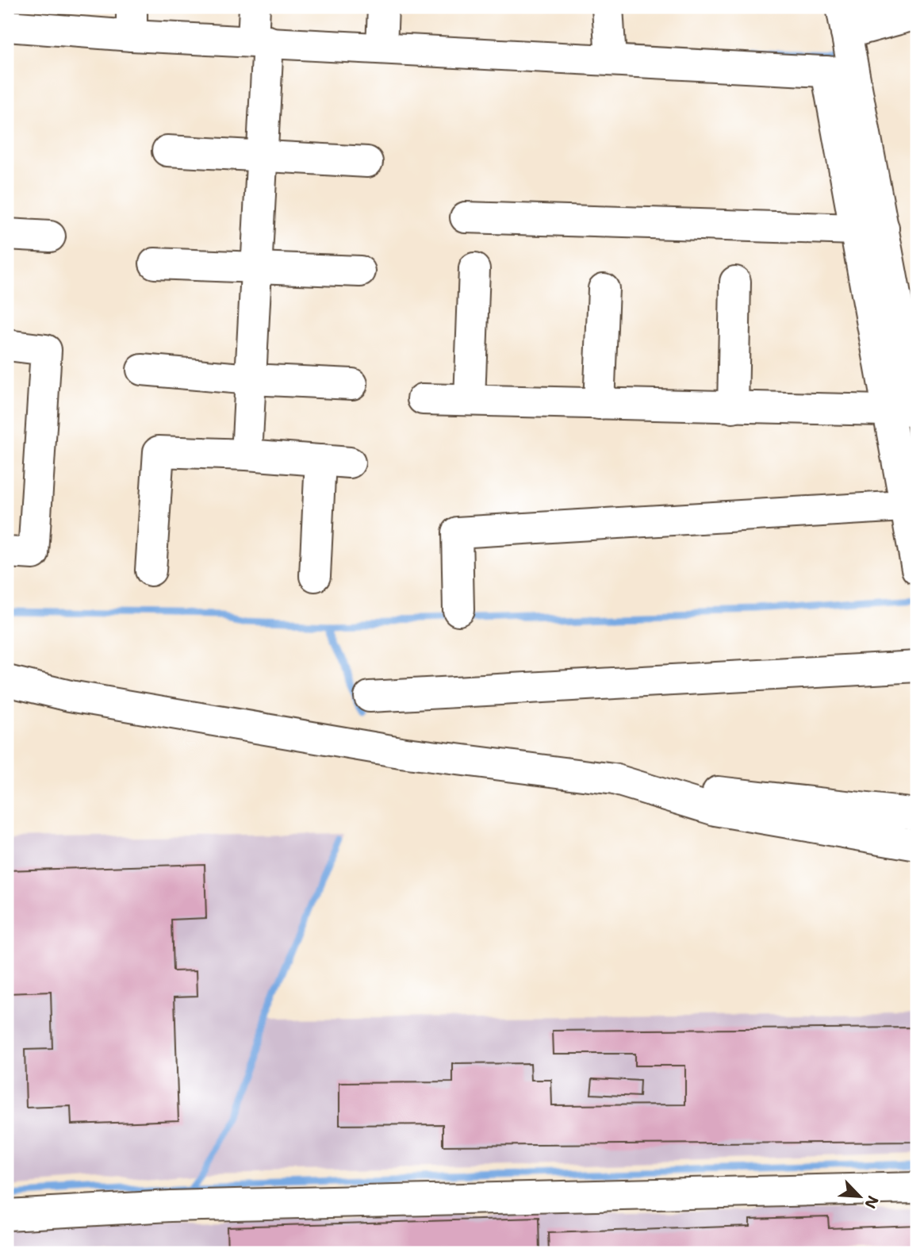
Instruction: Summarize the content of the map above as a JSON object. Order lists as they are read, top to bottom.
{
  "north": "bottom right"
}
